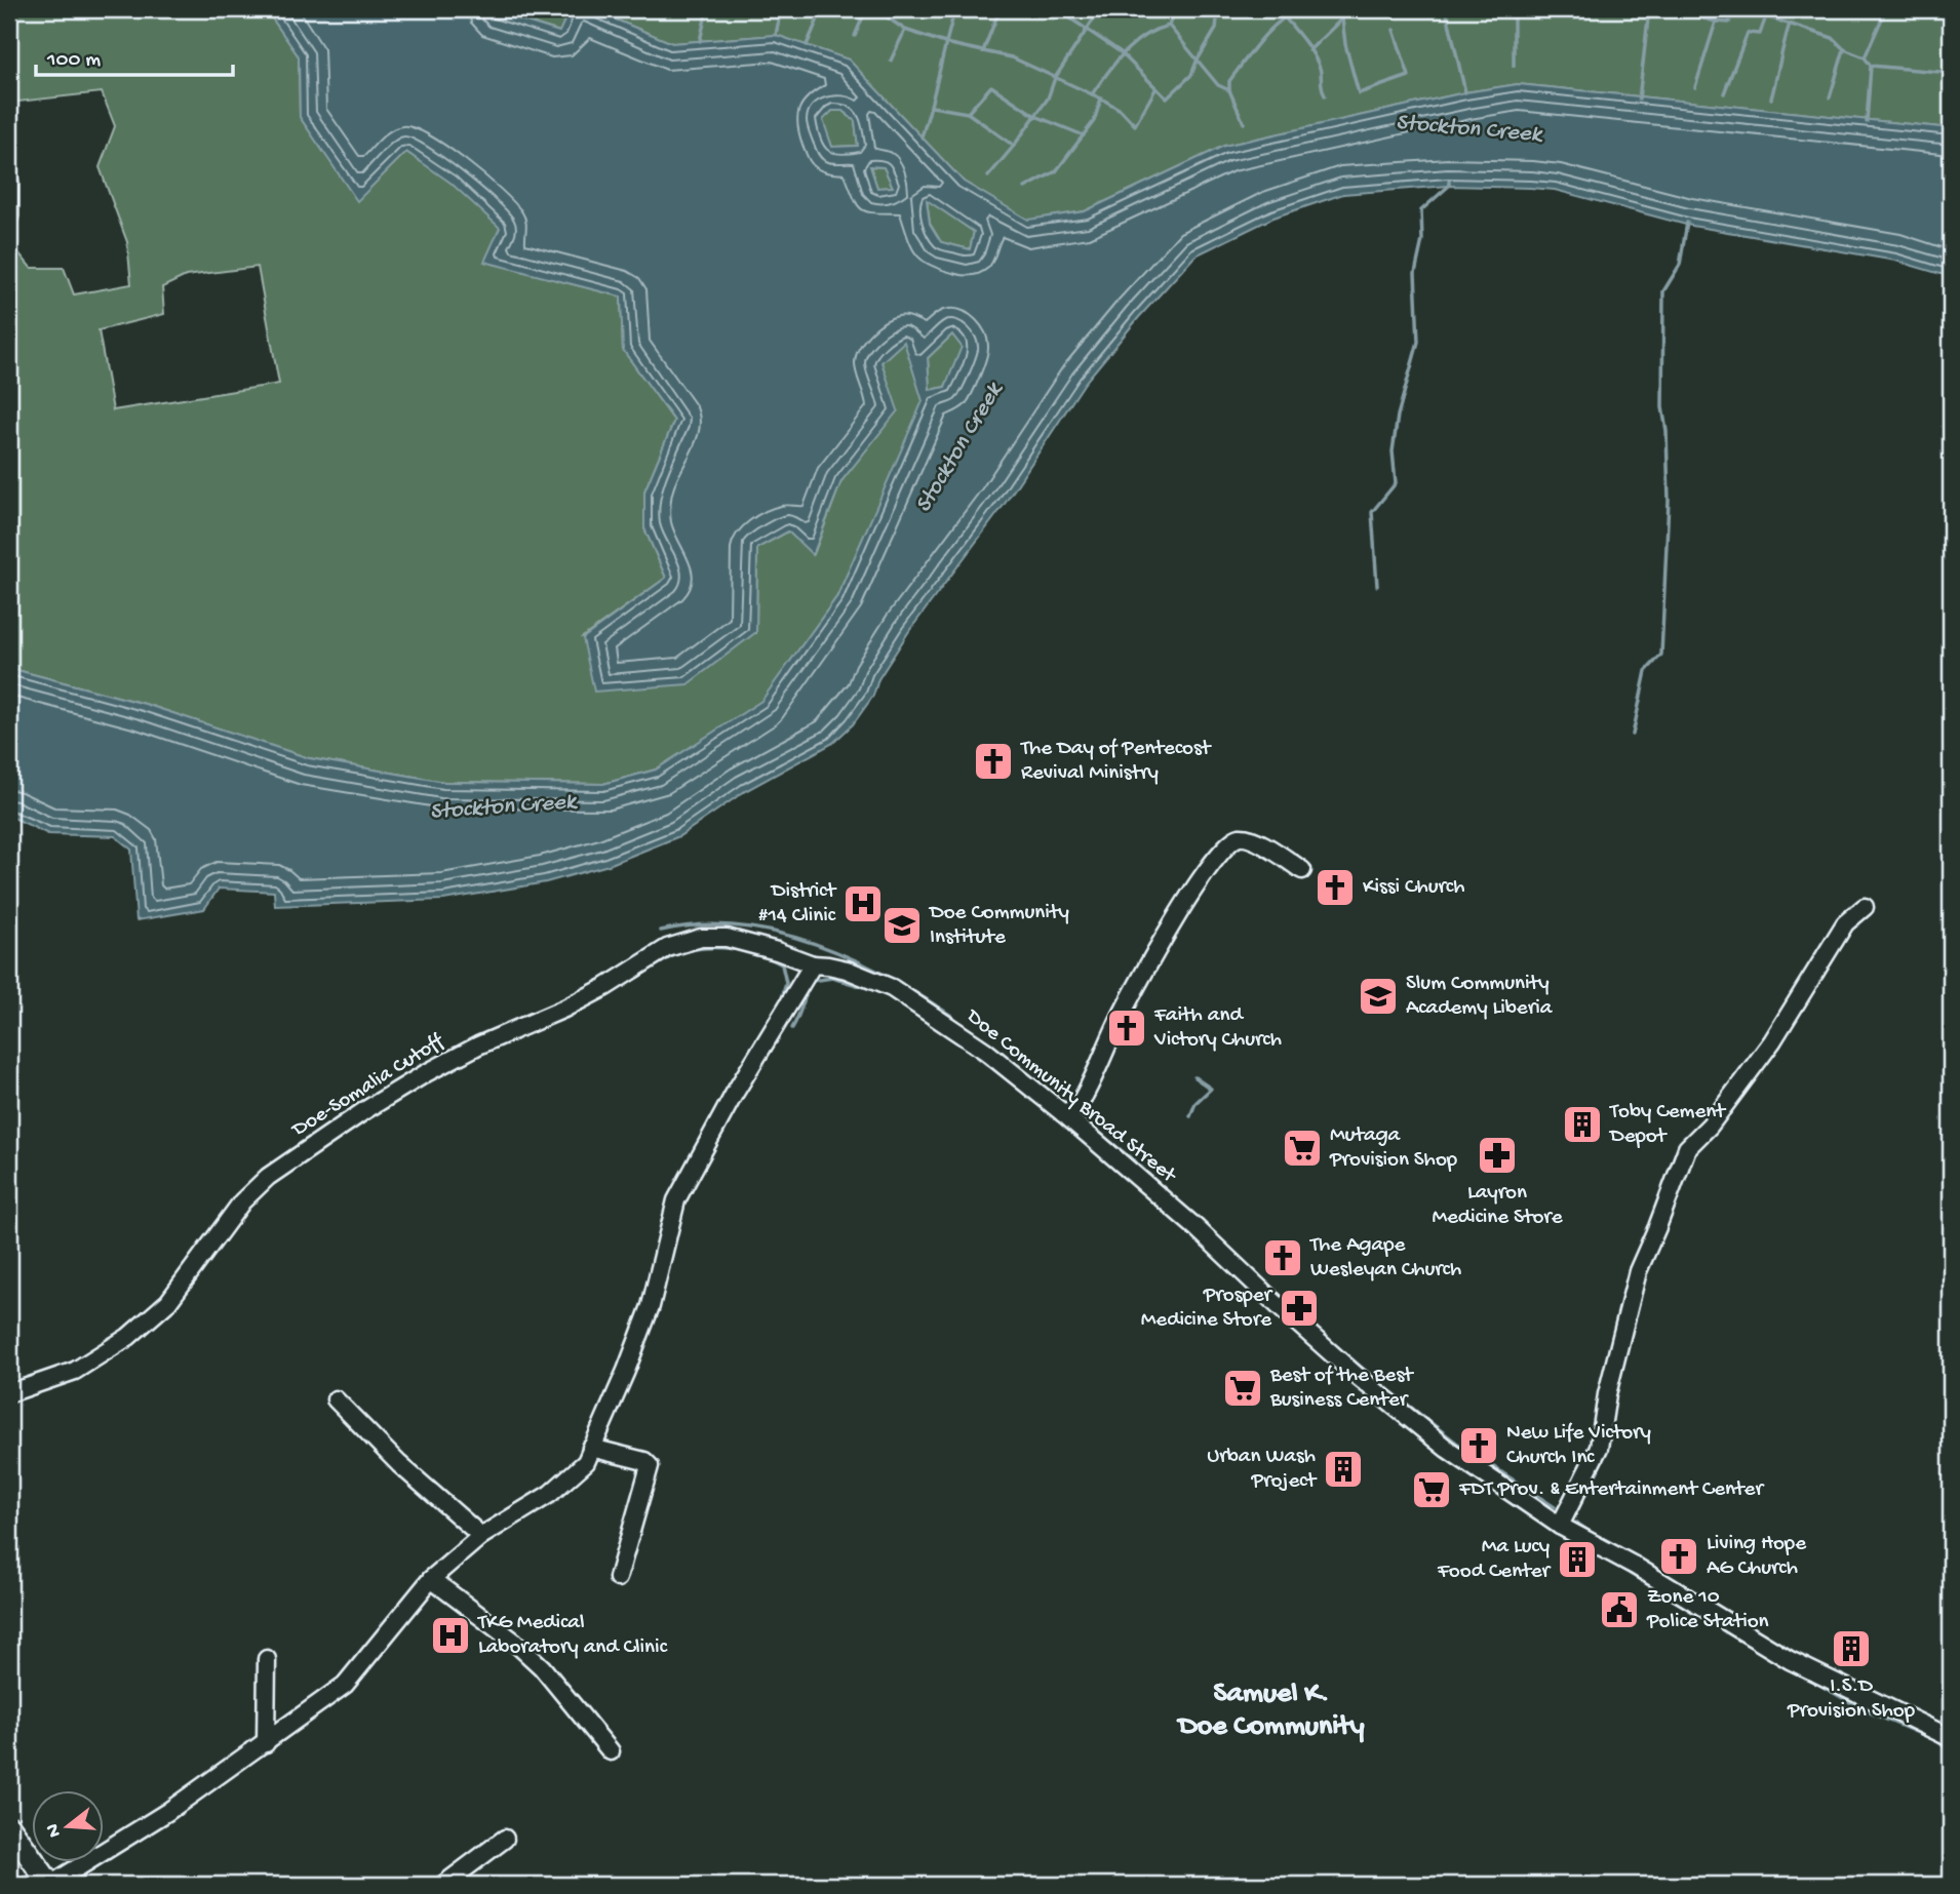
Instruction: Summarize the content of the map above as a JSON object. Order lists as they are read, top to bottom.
{
  "streets": {
    "street": ["Doe-Somalia Cutoff", "Doe Community Broad Street"]
  },
  "crossings": [
    ["Doe-Somalia Cutoff", "Doe Community Broad Street"]
  ],
  "districts": ["Samuel K. Doe Community"],
  "water": ["Stockton Creek"],
  "places": {
    "church": [
      "The Day of Pentecost Revival Ministry",
      "Kissi Church",
      "Faith and Victory Church",
      "The Agape Wesleyan Church",
      "New Life Victory Church Inc",
      "Living Hope AG Church"
    ],
    "hospital": ["District #14 Clinic", "TKG Medical Laboratory and Clinic"],
    "school or university": ["Doe Community Institute", "Slum Community Academy Liberia"],
    "building": [
      "Toby Cement Depot",
      "Urban Wash Project",
      "Ma Lucy Food Center",
      "I.S.D Provision Shop"
    ],
    "supermarket": ["Mutaga Provision Shop", "Best of the Best Business Center", "FDT Prov. & Entertainment Center"],
    "pharmacy": ["Layron Medicine Store", "Prosper Medicine Store"],
    "public building": ["Zone 10 Police Station"]
  },
  "scale_bar": "100 m",
  "north": "left"
}
